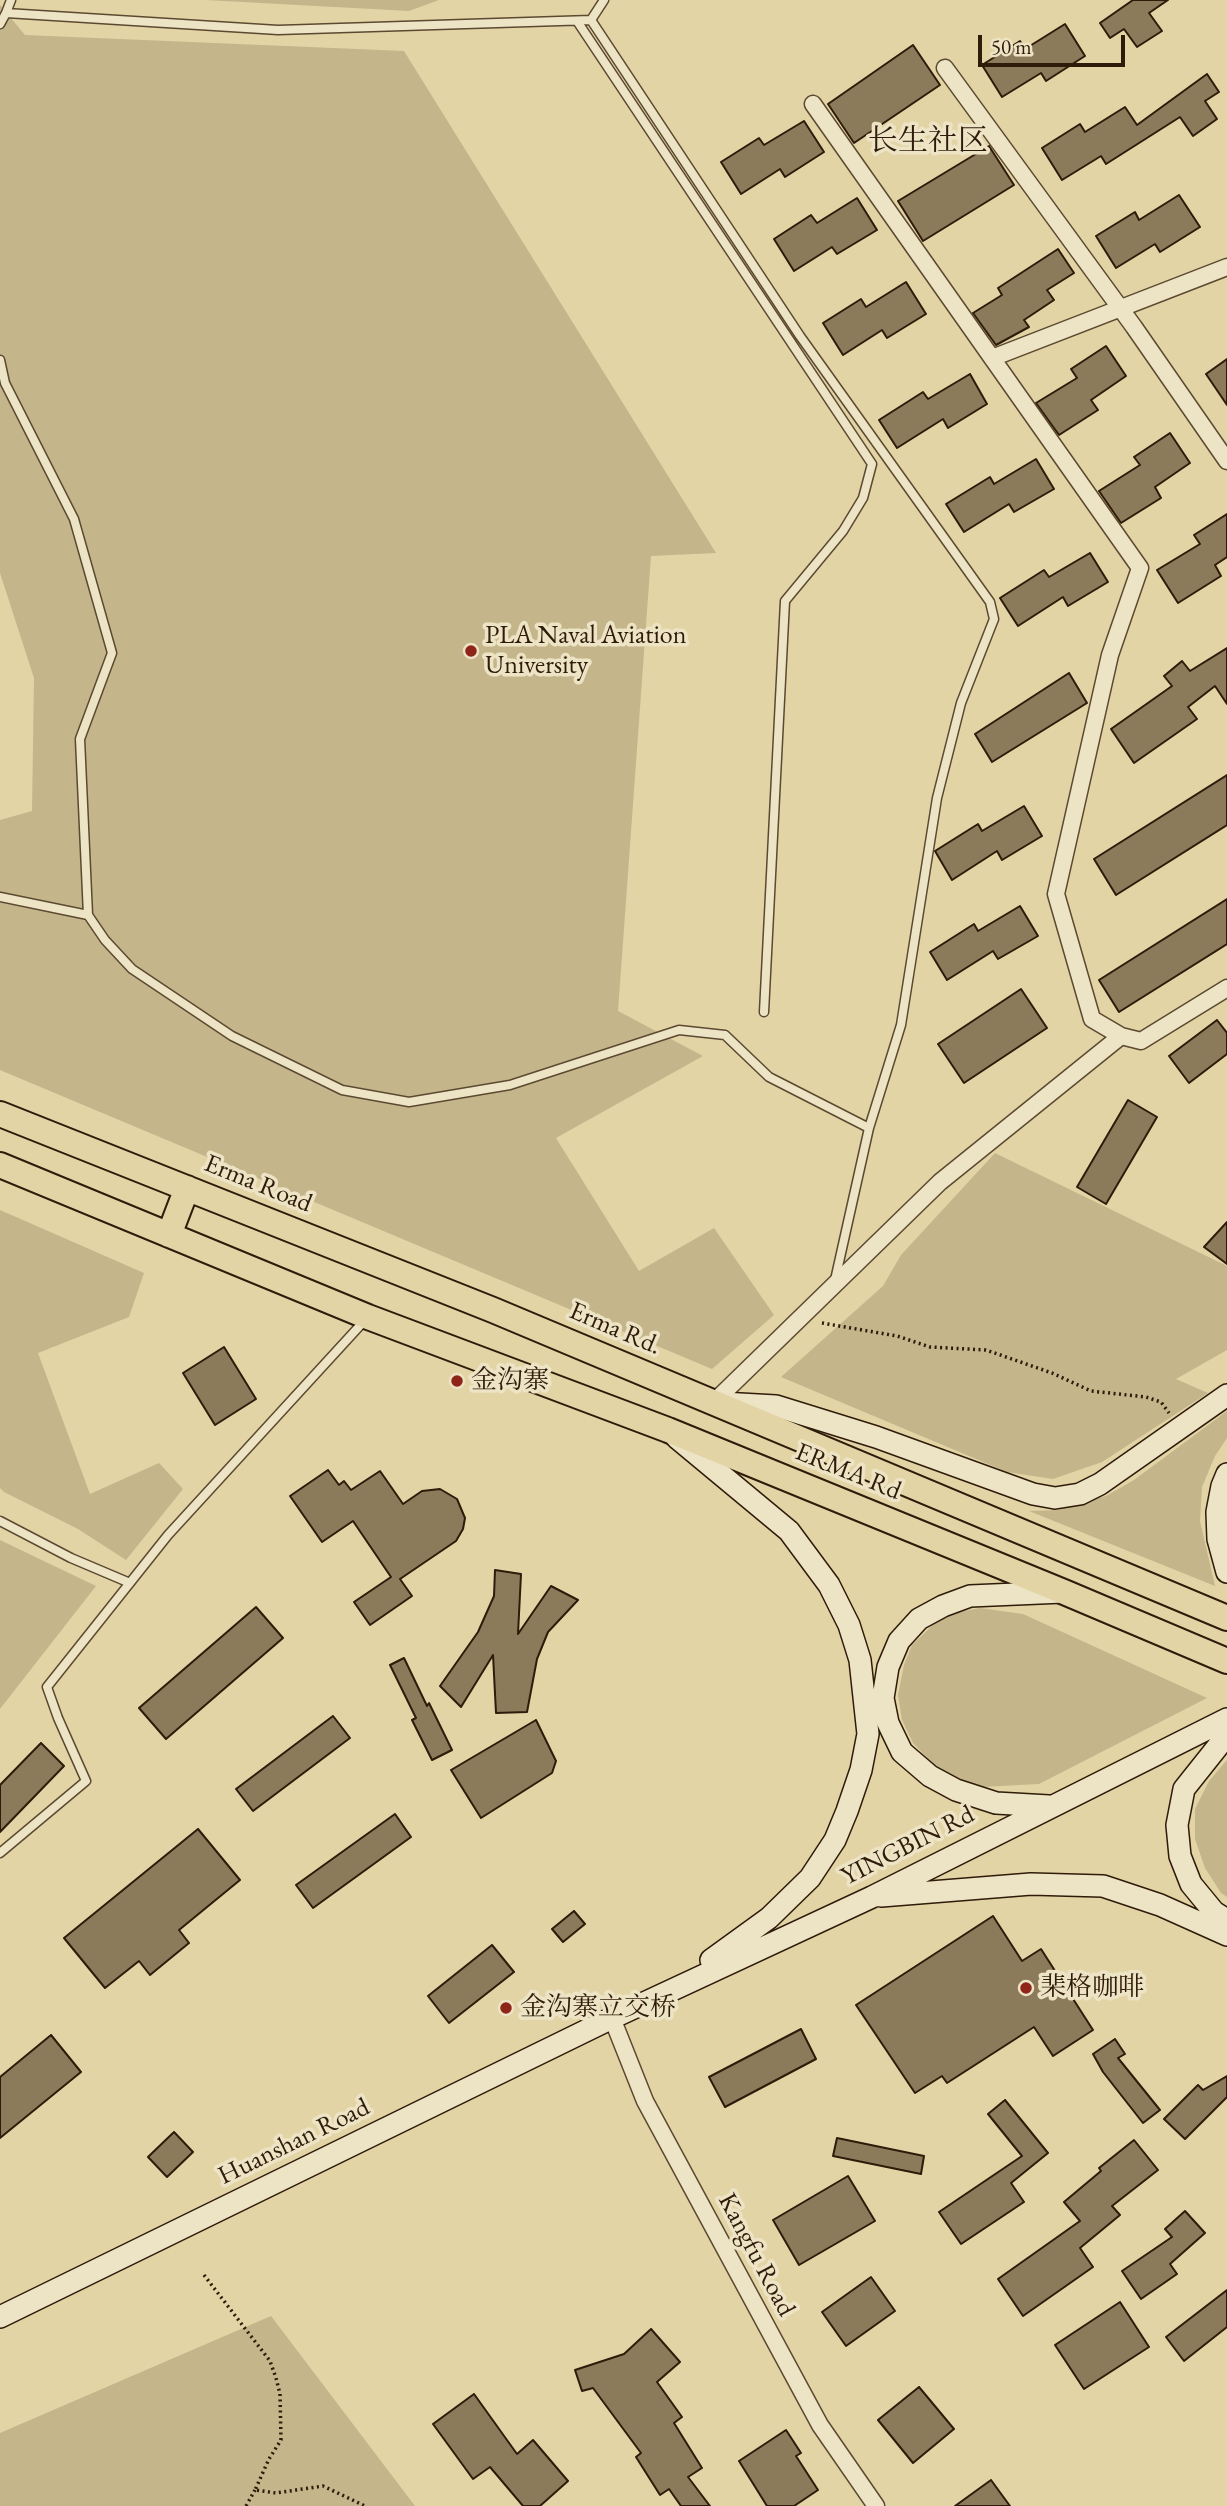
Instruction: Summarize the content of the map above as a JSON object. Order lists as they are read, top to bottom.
{
  "streets": {
    "main road": [
      "Erma Road",
      "ERMA Rd",
      "YINGBIN Rd",
      "Huanshan Road"
    ],
    "street": ["Kangfu Road"]
  },
  "crossings": [
    ["Erma Road", "ERMA Rd"],
    ["YINGBIN Rd", "Huanshan Road"],
    ["YINGBIN Rd", "Kangfu Road"],
    ["Huanshan Road", "Kangfu Road"]
  ],
  "districts": ["长生社区"],
  "places": [
    "PLA Naval Aviation University",
    "金沟寨",
    "棐格咖啡",
    "金沟寨立交桥"
  ],
  "scale_bar": "50 m"
}
